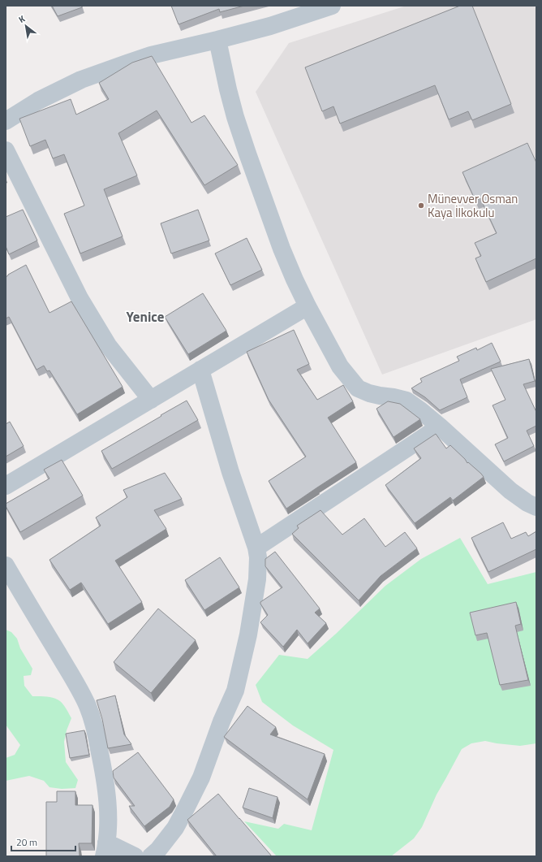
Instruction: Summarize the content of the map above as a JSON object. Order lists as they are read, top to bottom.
{
  "districts": ["Yenice"],
  "places": ["Münevver Osman Kaya İlkokulu"],
  "scale_bar": "20 m",
  "north": "top left"
}
